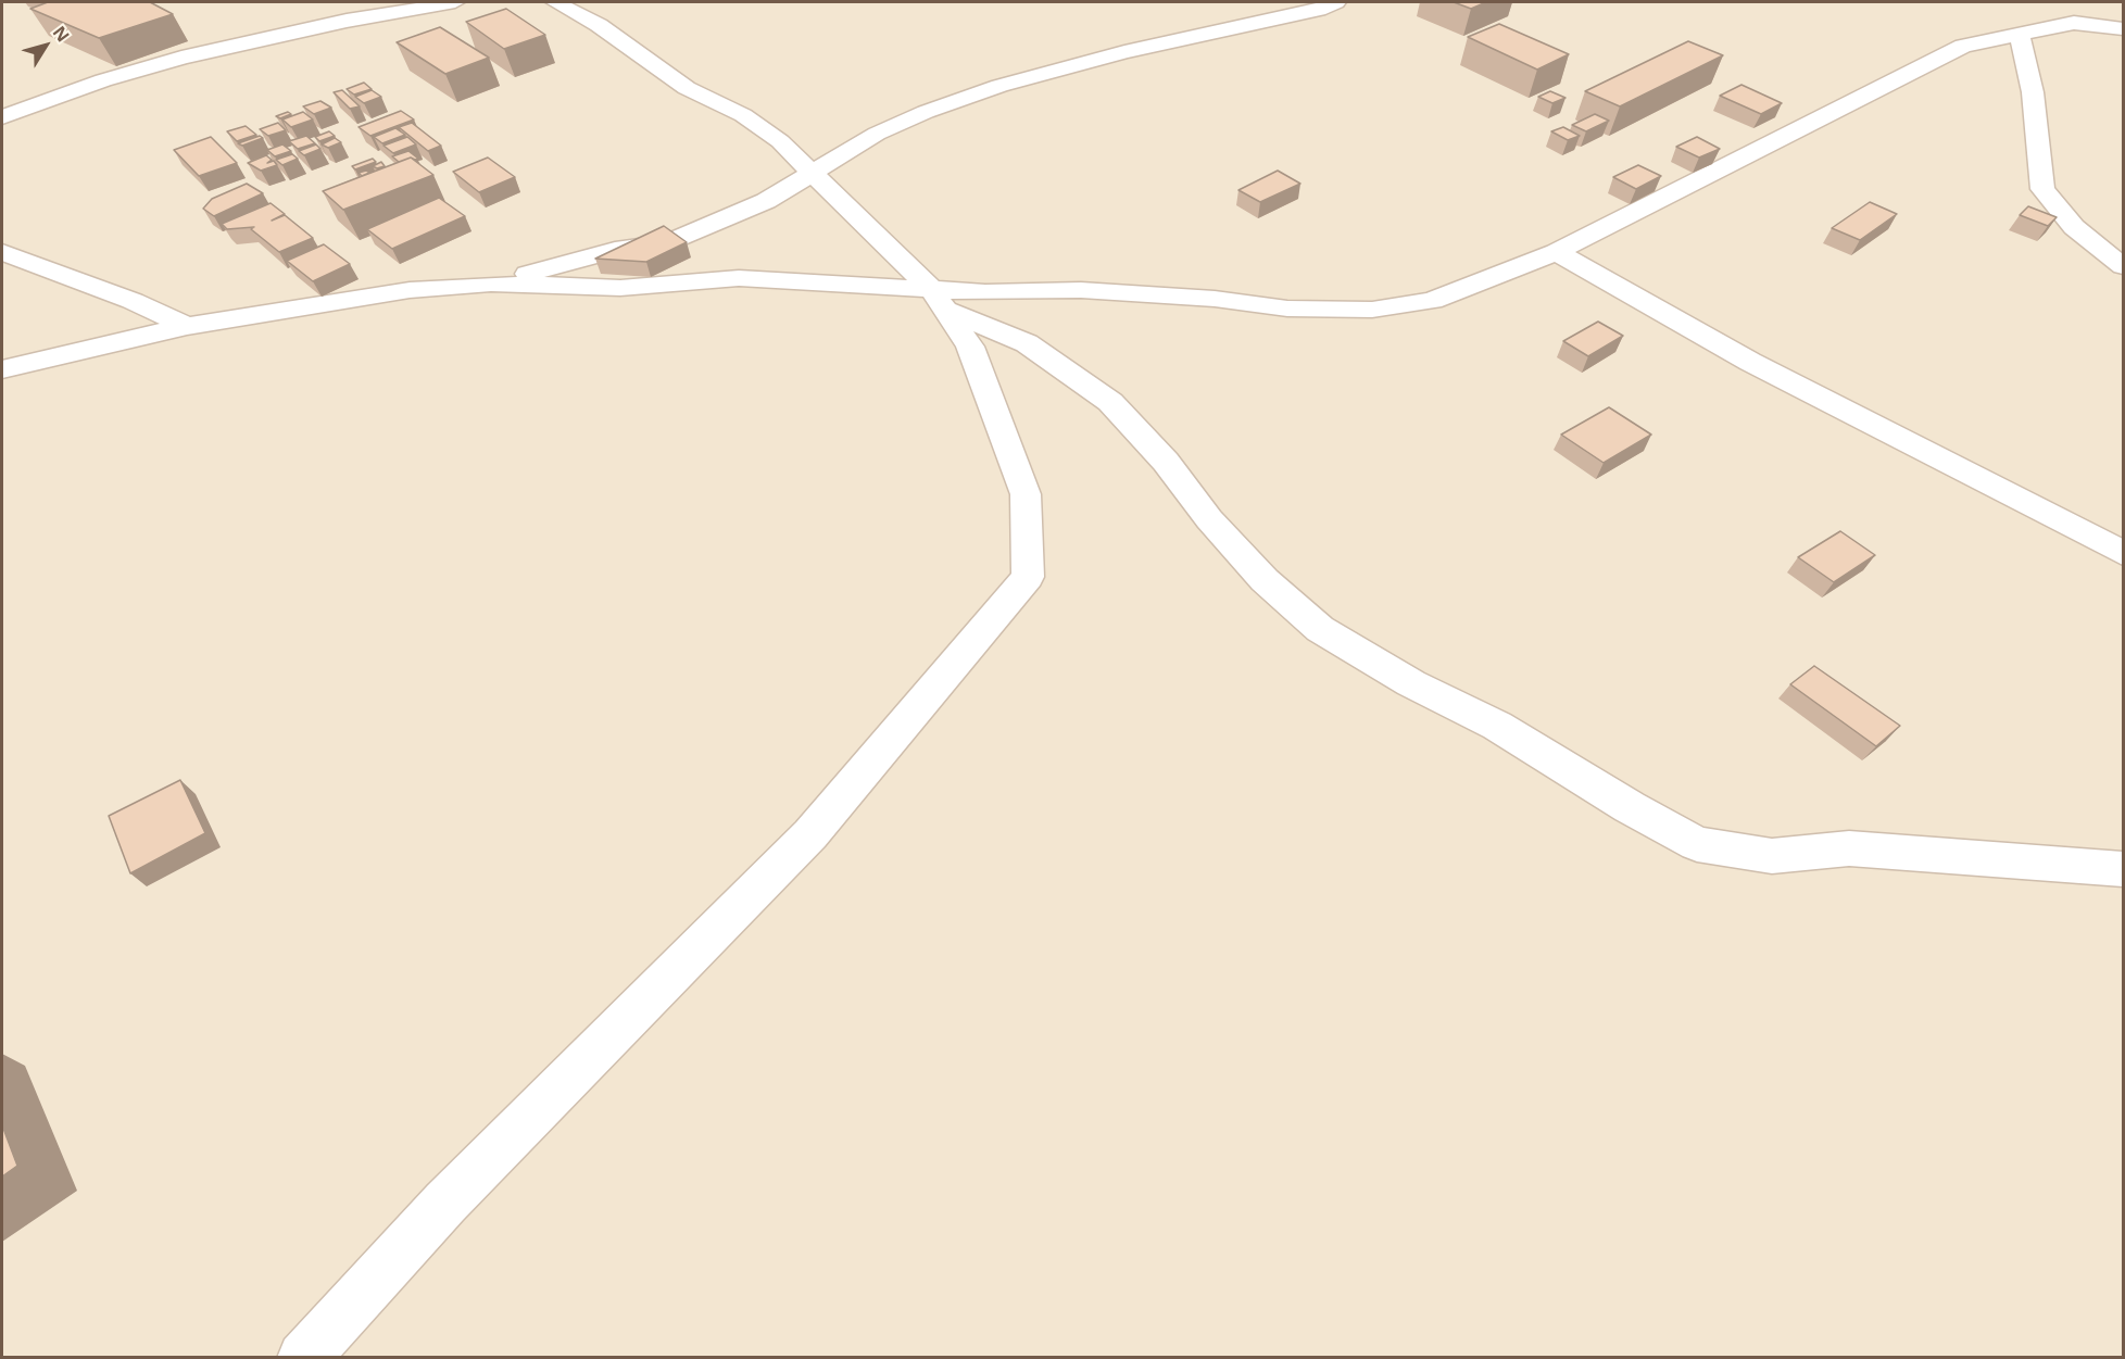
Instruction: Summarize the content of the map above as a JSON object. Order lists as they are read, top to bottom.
{
  "north": "top right"
}
